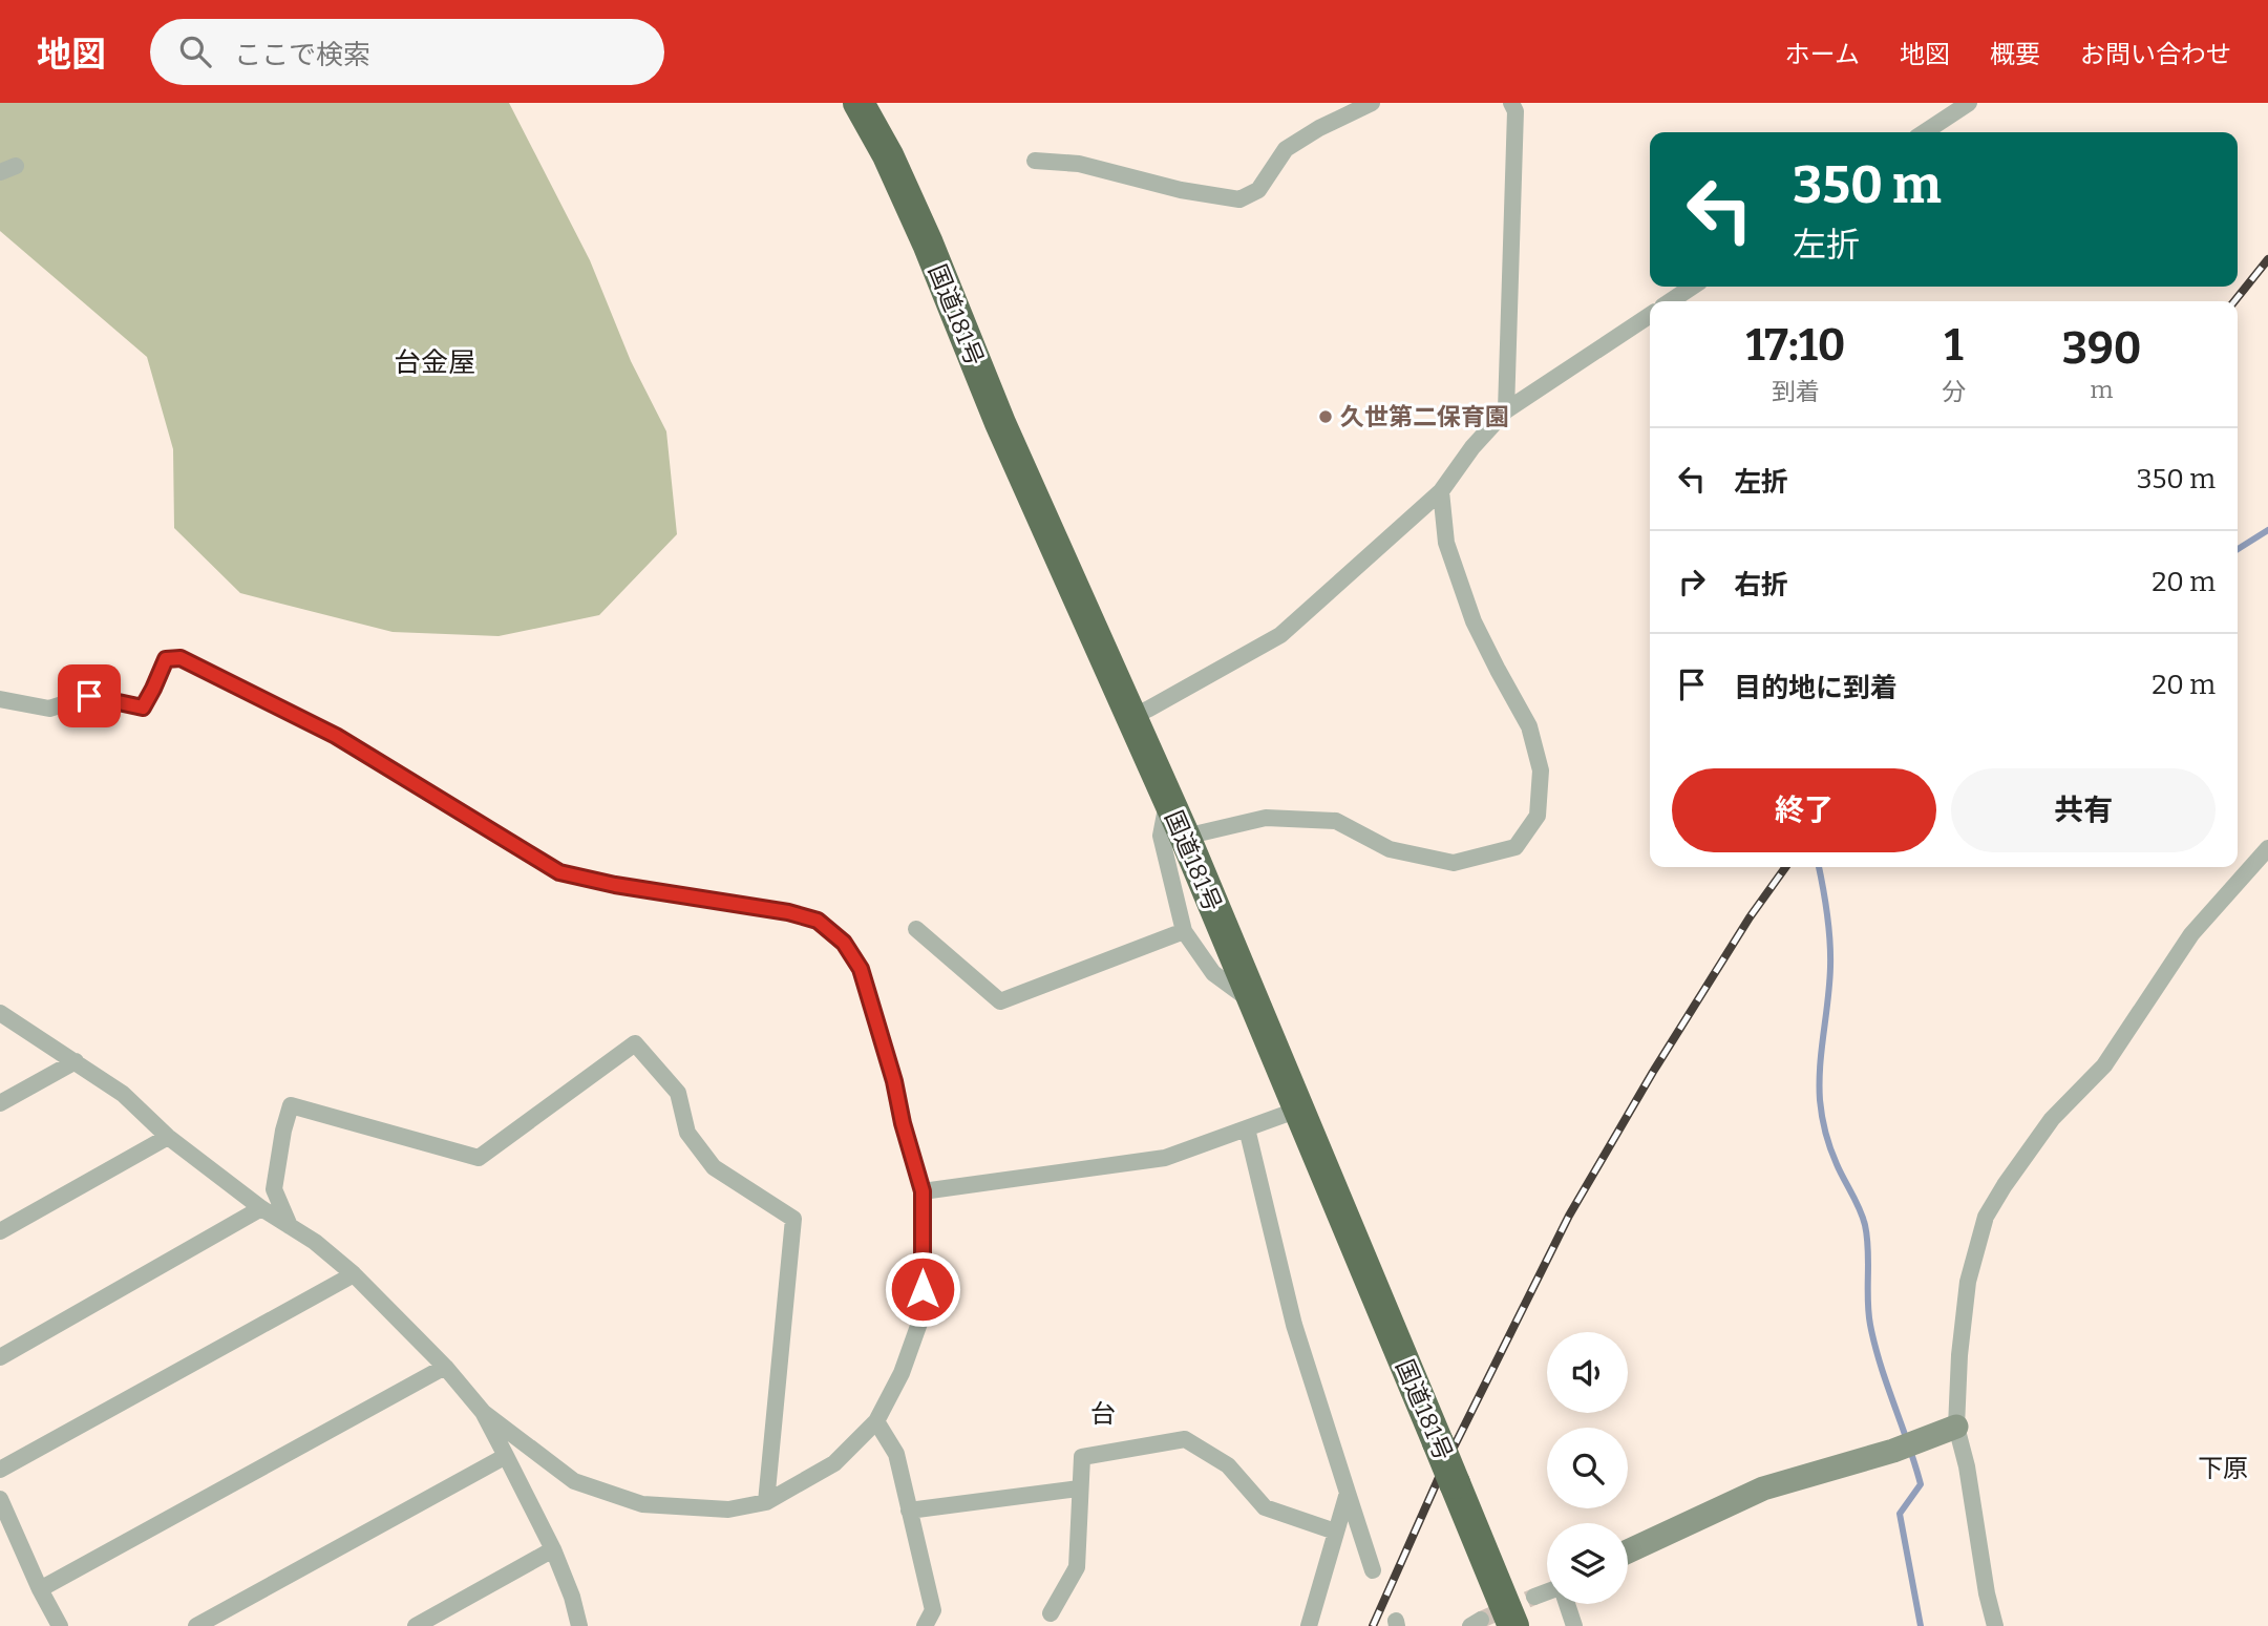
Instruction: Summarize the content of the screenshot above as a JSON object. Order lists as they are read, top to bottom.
{
  "streets": {
    "highway": ["国道181号"]
  },
  "districts": ["台金屋", "台", "下原"],
  "places": ["久世第二保育園"],
  "page": {
    "header": "地図",
    "search": "ここで検索",
    "nav": [
      "ホーム",
      "地図",
      "概要",
      "お問い合わせ"
    ],
    "turn": ["350 m", "左折"],
    "eta": [
      "17:10",
      "到着",
      "1",
      "分",
      "390",
      "m"
    ],
    "list": [
      {
        "name": "左折",
        "value": "350 m"
      },
      {
        "name": "右折",
        "value": "20 m"
      },
      {
        "name": "目的地に到着",
        "value": "20 m"
      }
    ],
    "buttons": ["終了", "共有"]
  }
}
